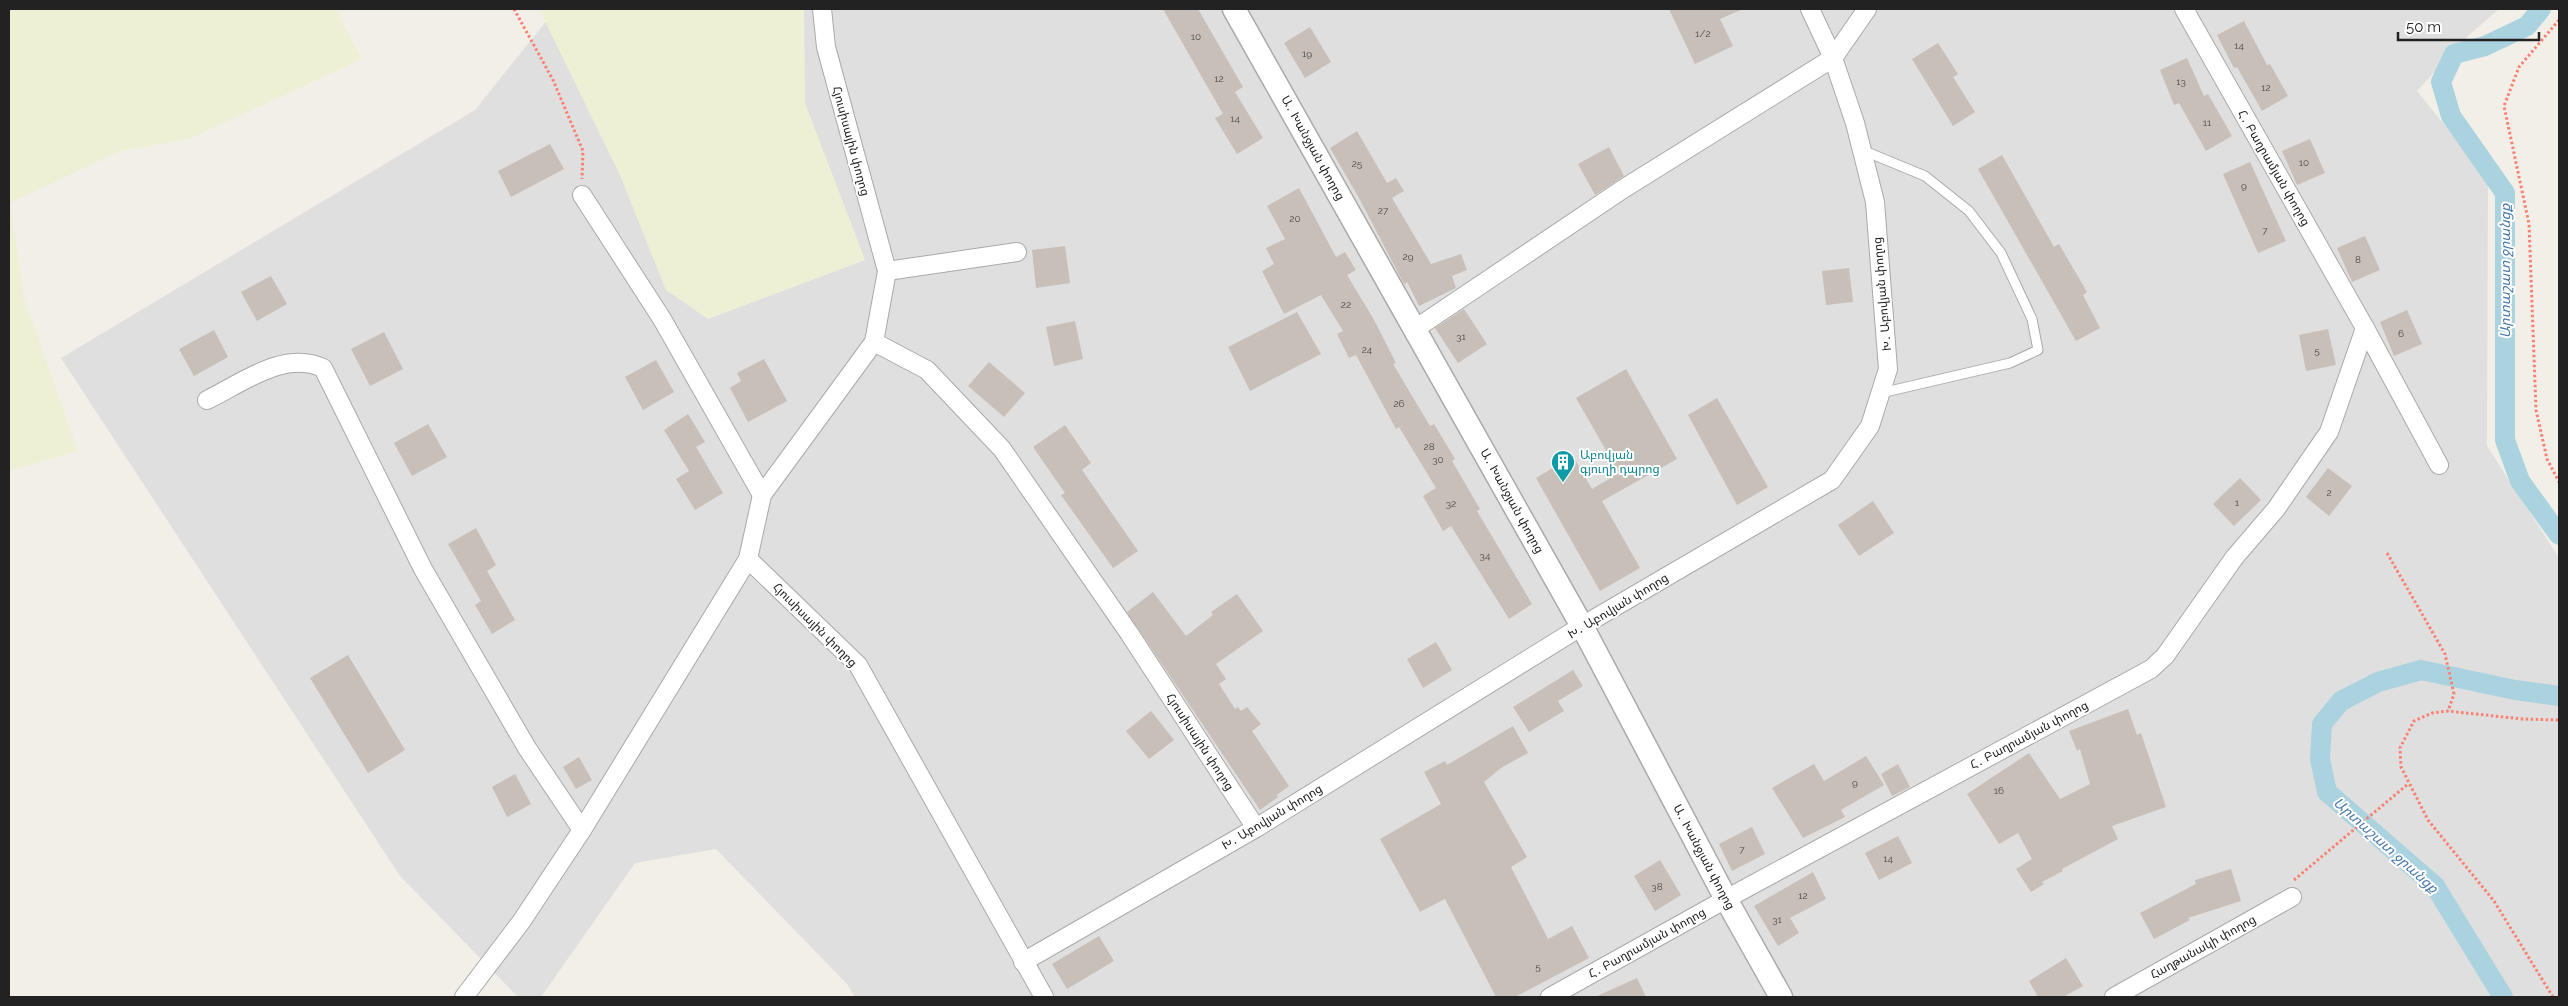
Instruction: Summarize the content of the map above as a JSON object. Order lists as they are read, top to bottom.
{
  "streets": {
    "street": [
      "Հյուսիսային փողոց",
      "Ա․ Խանջյան փողոց",
      "Հ․ Բաղրամյան փողոց",
      "Խ․ Աբովյան փողոց",
      "Հաղթանակի փողոց"
    ]
  },
  "crossings": [
    ["Հյուսիսային փողոց", "Խ․ Աբովյան փողոց"],
    ["Ա․ Խանջյան փողոց", "Հ․ Բաղրամյան փողոց"],
    ["Ա․ Խանջյան փողոց", "Խ․ Աբովյան փողոց"]
  ],
  "water": ["Արտաշատ ջրանցք"],
  "places": {
    "building": ["Աբովյան գյուղի դպրոց"]
  },
  "house_numbers": [
    "1/2",
    "10",
    "14",
    "19",
    "12",
    "13",
    "12",
    "14",
    "11",
    "10",
    "25",
    "9",
    "27",
    "20",
    "7",
    "29",
    "8",
    "22",
    "6",
    "31",
    "24",
    "5",
    "26",
    "28",
    "30",
    "2",
    "1",
    "32",
    "34",
    "9",
    "16",
    "7",
    "14",
    "38",
    "12",
    "31",
    "5"
  ],
  "scale_bar": "50 m"
}
